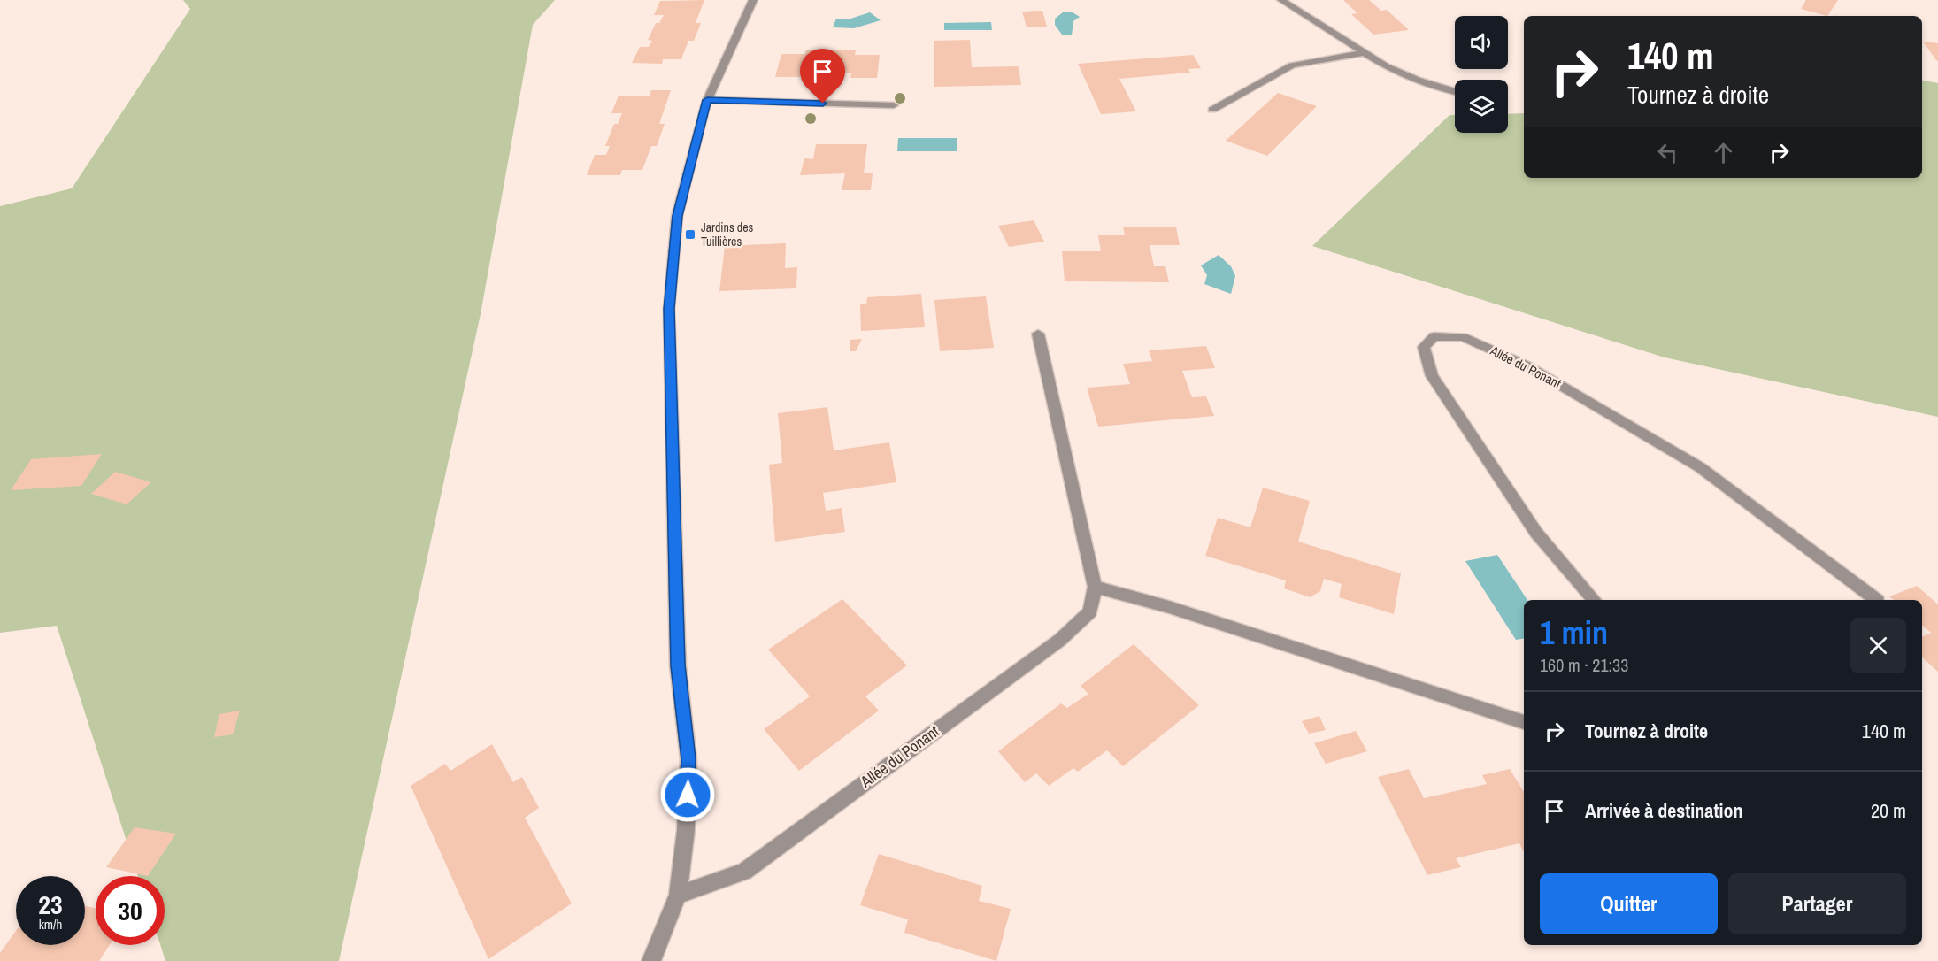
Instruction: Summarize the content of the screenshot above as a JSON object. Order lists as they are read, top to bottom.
{
  "streets": {
    "street": ["Allée du Ponant"]
  },
  "places": {
    "transit": ["Jardins des Tuillières"]
  },
  "page": {
    "turn": ["140 m", "Tournez à droite"],
    "heading": ["1 min", "160 m · 21:33"],
    "list": [
      {
        "name": "Tournez à droite",
        "value": "140 m"
      },
      {
        "name": "Arrivée à destination",
        "value": "20 m"
      }
    ],
    "buttons": ["Quitter", "Partager"],
    "speed": "23 km/h",
    "limit": "30"
  }
}
